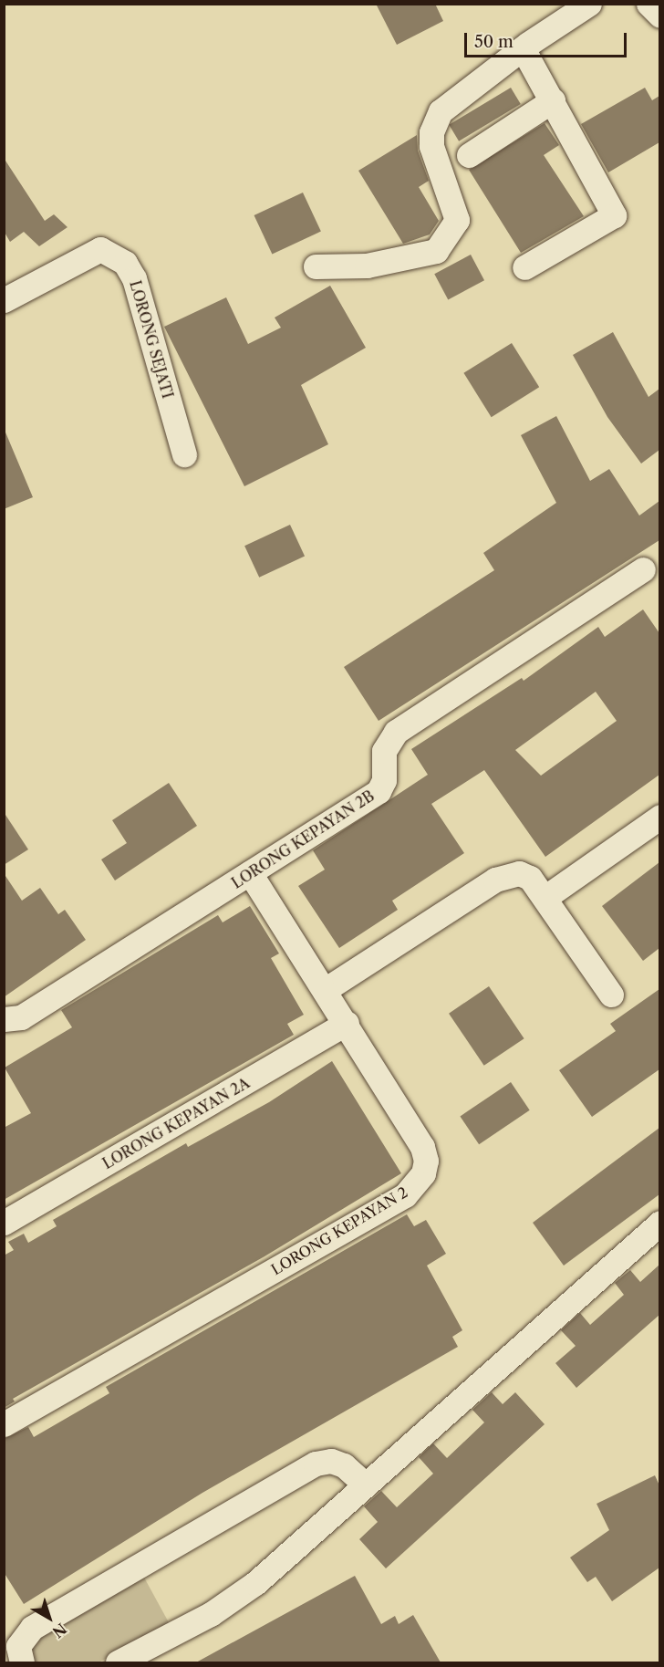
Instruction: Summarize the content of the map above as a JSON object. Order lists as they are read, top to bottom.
{
  "streets": {
    "street": [
      "LORONG SEJATI",
      "LORONG KEPAYAN 2B",
      "LORONG KEPAYAN 2A",
      "LORONG KEPAYAN 2"
    ]
  },
  "crossings": [
    ["LORONG KEPAYAN 2B", "LORONG KEPAYAN 2"],
    ["LORONG KEPAYAN 2A", "LORONG KEPAYAN 2"]
  ],
  "scale_bar": "50 m",
  "north": "bottom right"
}
